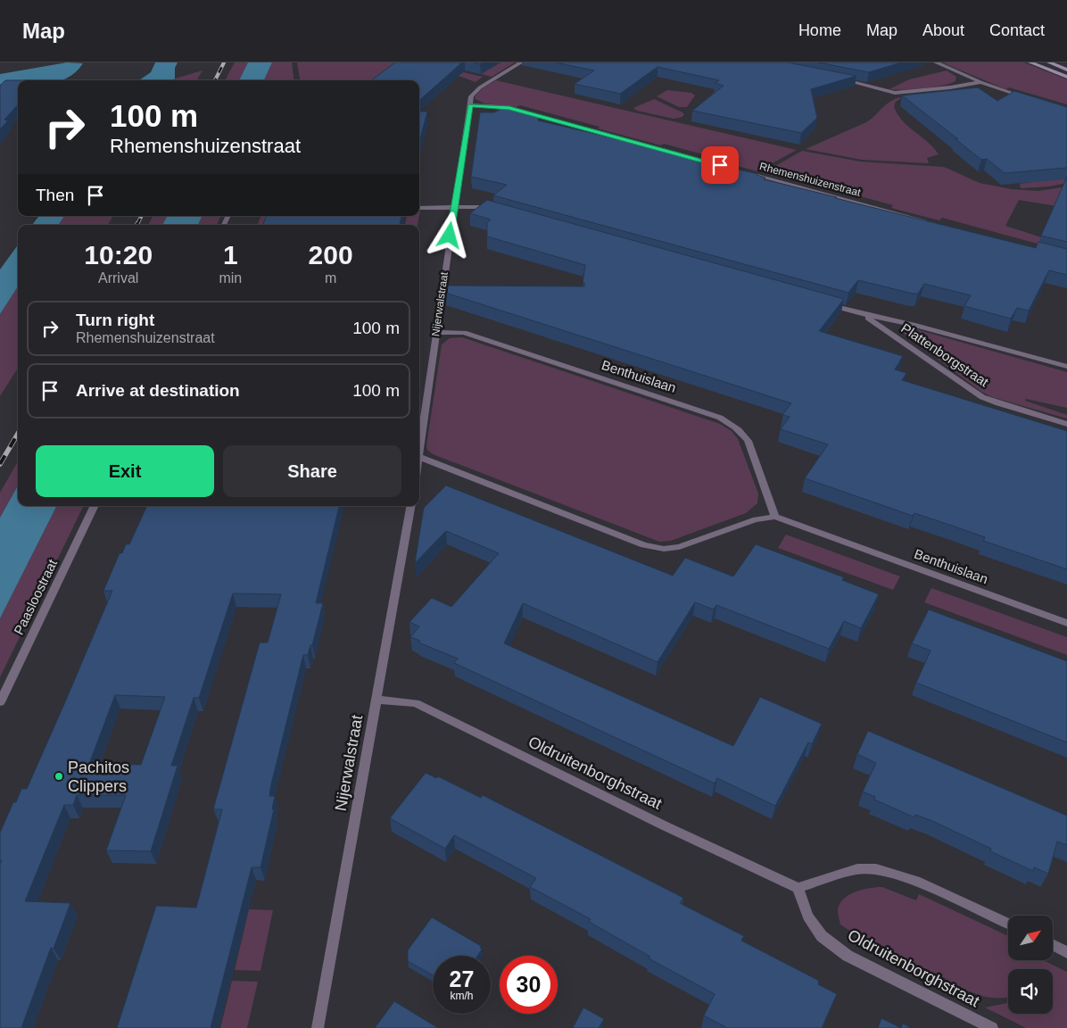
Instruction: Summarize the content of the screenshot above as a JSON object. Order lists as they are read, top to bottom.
{
  "streets": {
    "street": [
      "Rhemenshuizenstraat",
      "Nijerwalstraat",
      "Plattenborgstraat",
      "Benthuislaan",
      "Paasloostraat",
      "Oldruitenborghstraat"
    ]
  },
  "crossings": [
    ["Rhemenshuizenstraat", "Nijerwalstraat"],
    ["Nijerwalstraat", "Benthuislaan"],
    ["Nijerwalstraat", "Oldruitenborghstraat"]
  ],
  "places": ["Pachitos Clippers"],
  "north": "top right",
  "page": {
    "header": "Map",
    "nav": [
      "Home",
      "Map",
      "About",
      "Contact"
    ],
    "turn": ["100 m", "Rhemenshuizenstraat"],
    "then": "Then",
    "eta": [
      "10:20",
      "Arrival",
      "1",
      "min",
      "200",
      "m"
    ],
    "list": [
      {
        "name": "Turn right",
        "note": "Rhemenshuizenstraat",
        "value": "100 m"
      },
      {
        "name": "Arrive at destination",
        "value": "100 m"
      }
    ],
    "buttons": ["Exit", "Share"],
    "speed": "27 km/h",
    "limit": "30"
  }
}
